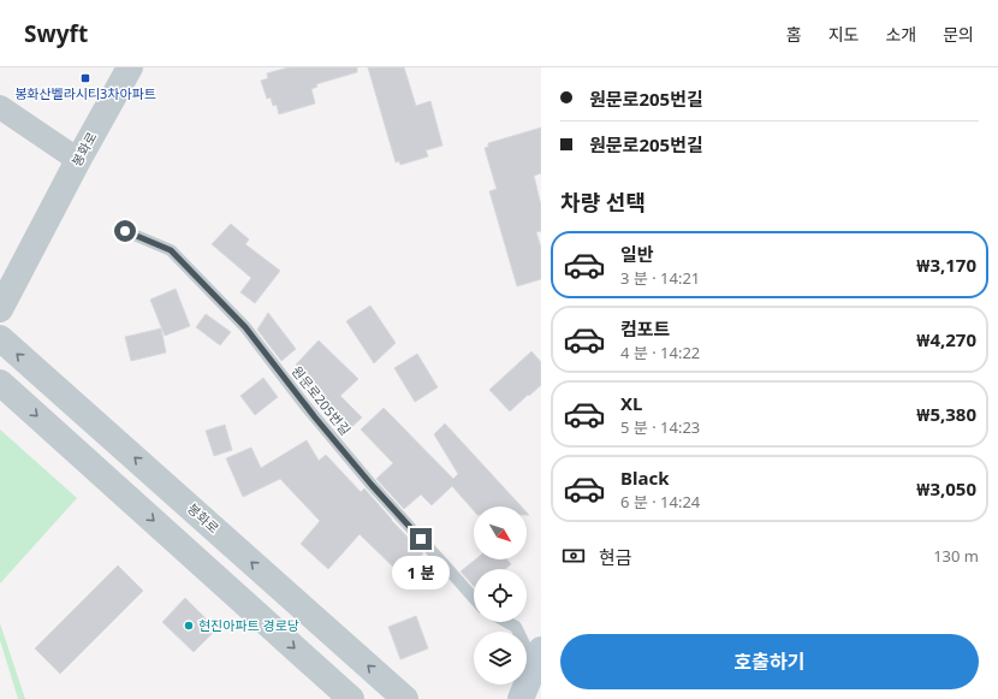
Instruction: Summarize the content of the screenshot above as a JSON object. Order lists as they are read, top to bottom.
{
  "streets": {
    "street": ["봉화로"],
    "lane": ["원문로205번길"]
  },
  "places": {
    "transit": ["봉화산벨라시티3차아파트"],
    "other": ["현진아파트 경로당"]
  },
  "north": "bottom right",
  "page": {
    "header": "Swyft",
    "nav": [
      "홈",
      "지도",
      "소개",
      "문의"
    ],
    "banner": ["원문로205번길", "원문로205번길"],
    "heading": "차량 선택",
    "list": [
      {
        "name": "일반",
        "note": "3 분 · 14:21",
        "value": "₩3,170"
      },
      {
        "name": "컴포트",
        "note": "4 분 · 14:22",
        "value": "₩4,270"
      },
      {
        "name": "XL",
        "note": "5 분 · 14:23",
        "value": "₩5,380"
      },
      {
        "name": "Black",
        "note": "6 분 · 14:24",
        "value": "₩3,050"
      }
    ],
    "pay": ["현금", "130 m"],
    "bubble": "1 분",
    "buttons": "호출하기"
  }
}
